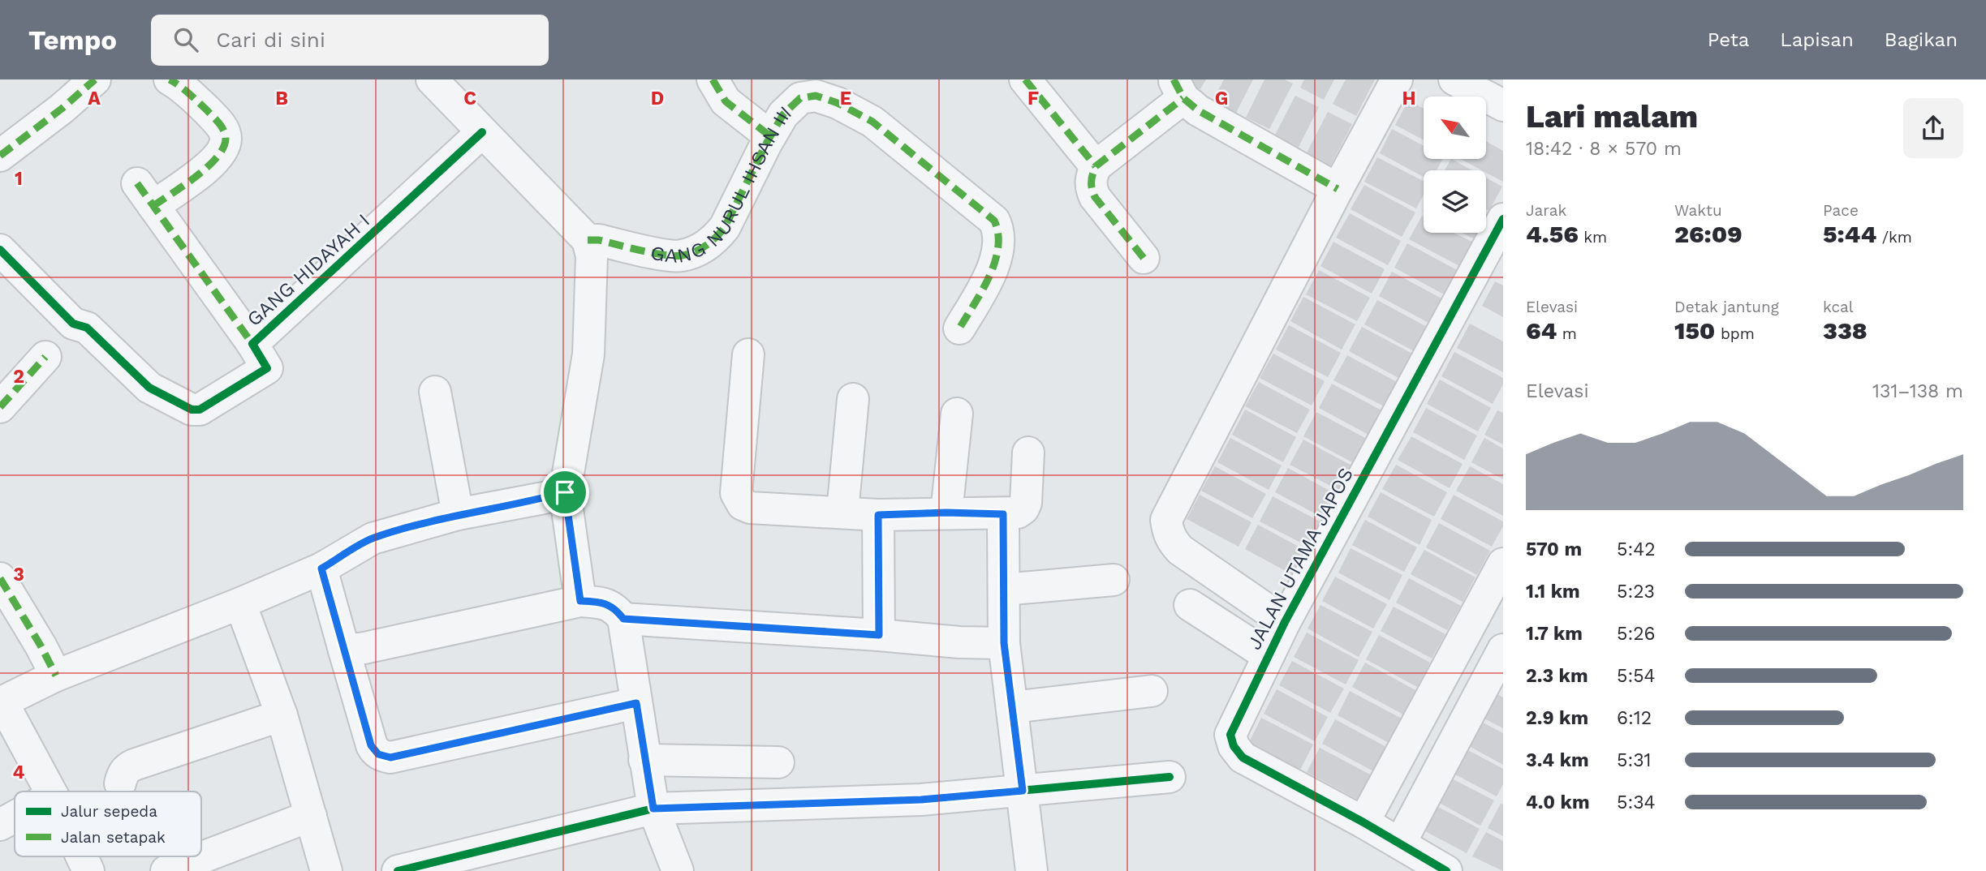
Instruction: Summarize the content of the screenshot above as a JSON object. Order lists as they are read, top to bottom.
{
  "streets": {
    "street": ["GANG NURUL IHSAN III", "GANG HIDAYAH I", "JALAN UTAMA JAPOS"]
  },
  "legend": ["Jalur sepeda", "Jalan setapak"],
  "north": "top left",
  "page": {
    "header": "Tempo",
    "search": "Cari di sini",
    "nav": ["Peta", "Lapisan", "Bagikan"],
    "heading": ["Lari malam", "18:42 · 8 × 570 m"],
    "stats": [
      ["Jarak", "4.56 km"],
      ["Waktu", "26:09"],
      ["Pace", "5:44 /km"],
      ["Elevasi", "64 m"],
      ["Detak jantung", "150 bpm"],
      ["kcal", "338"]
    ],
    "chart": ["Elevasi", "131–138 m"],
    "list": [
      {
        "name": "570 m",
        "note": "5:42"
      },
      {
        "name": "1.1 km",
        "note": "5:23"
      },
      {
        "name": "1.7 km",
        "note": "5:26"
      },
      {
        "name": "2.3 km",
        "note": "5:54"
      },
      {
        "name": "2.9 km",
        "note": "6:12"
      },
      {
        "name": "3.4 km",
        "note": "5:31"
      },
      {
        "name": "4.0 km",
        "note": "5:34"
      }
    ]
  },
  "grid": {
    "columns": [
      "A",
      "B",
      "C",
      "D",
      "E",
      "F",
      "G",
      "H"
    ],
    "rows": [
      "1",
      "2",
      "3",
      "4"
    ]
  }
}
